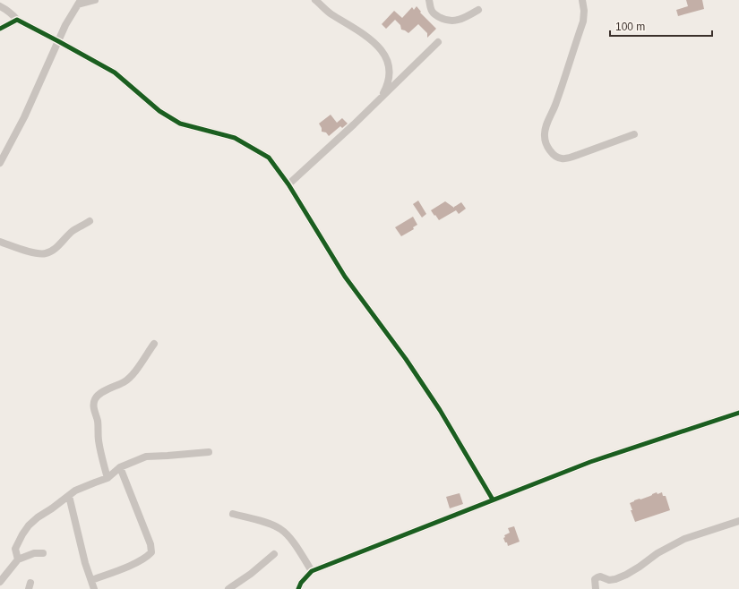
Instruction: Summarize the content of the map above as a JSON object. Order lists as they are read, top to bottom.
{
  "scale_bar": "100 m"
}
